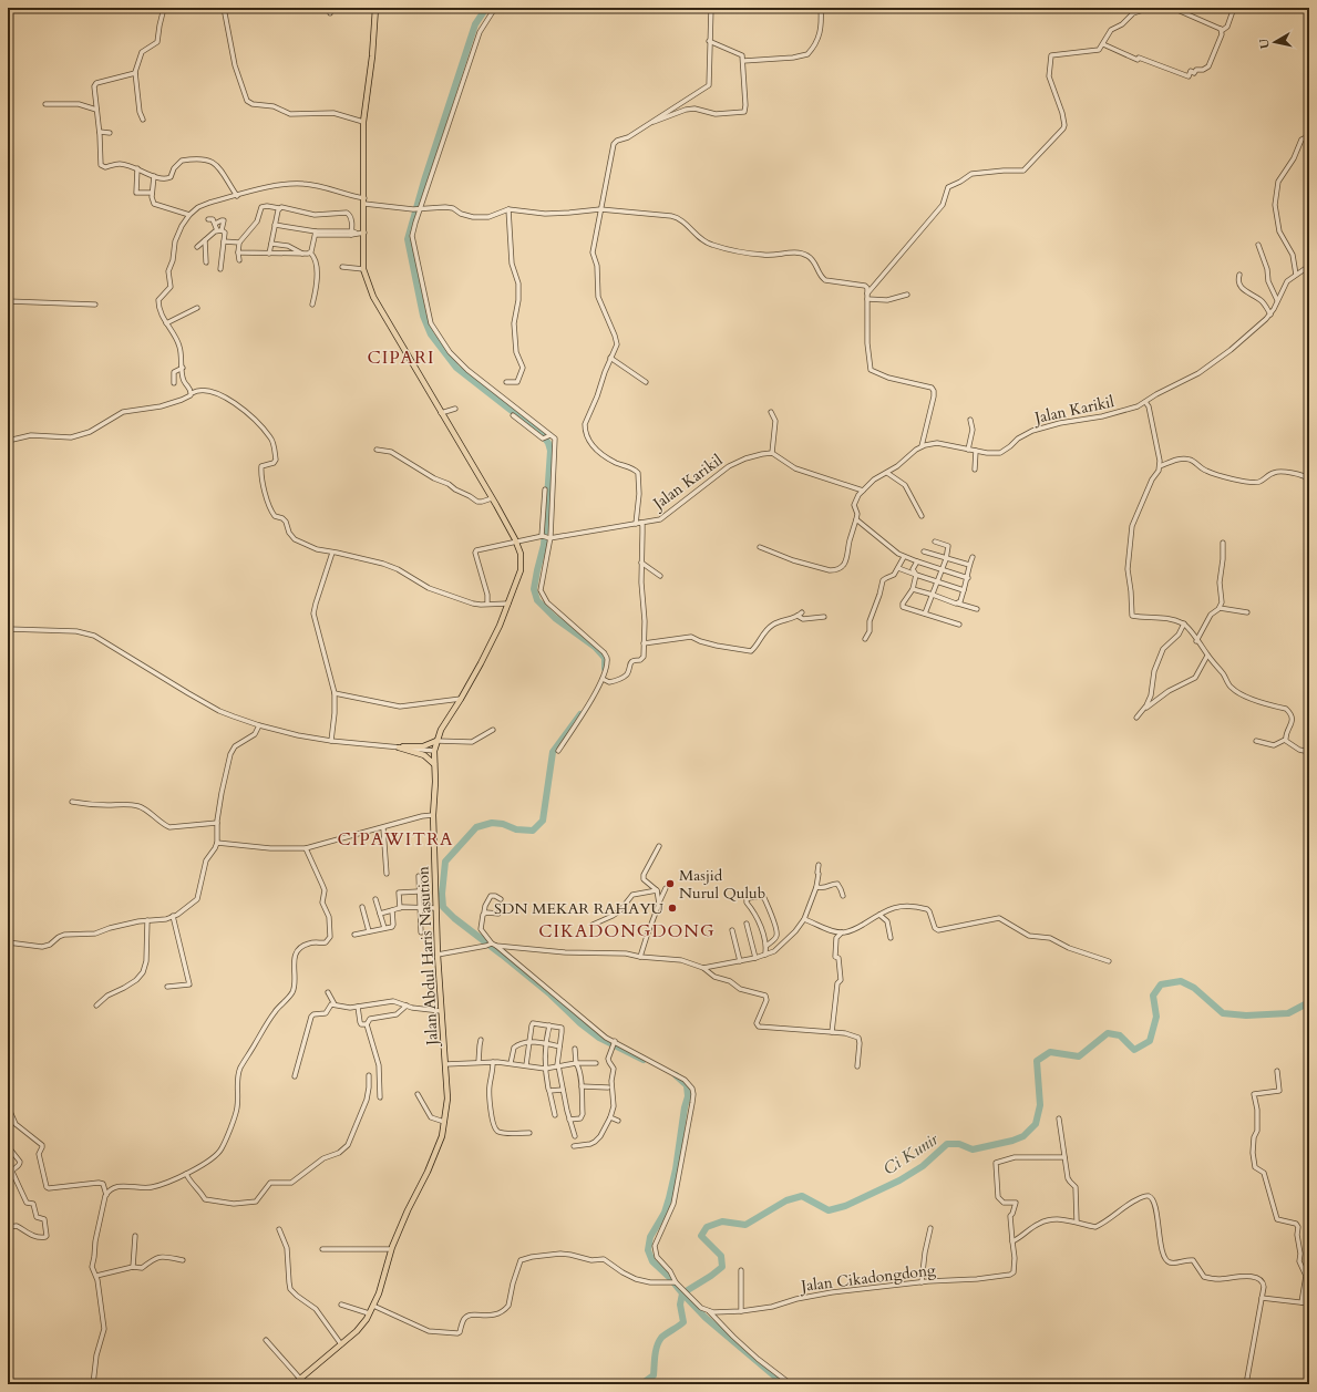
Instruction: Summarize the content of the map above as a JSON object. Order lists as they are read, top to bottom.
{
  "streets": {
    "main road": ["Jalan Abdul Haris Nasution"],
    "street": ["Jalan Karikil", "Jalan Cikadongdong"]
  },
  "districts": ["CIPARI", "CIPAWITRA", "CIKADONGDONG"],
  "water": ["Ci Kunir"],
  "places": ["Masjid Nurul Qulub", "SDN MEKAR RAHAYU"],
  "north": "left"
}
